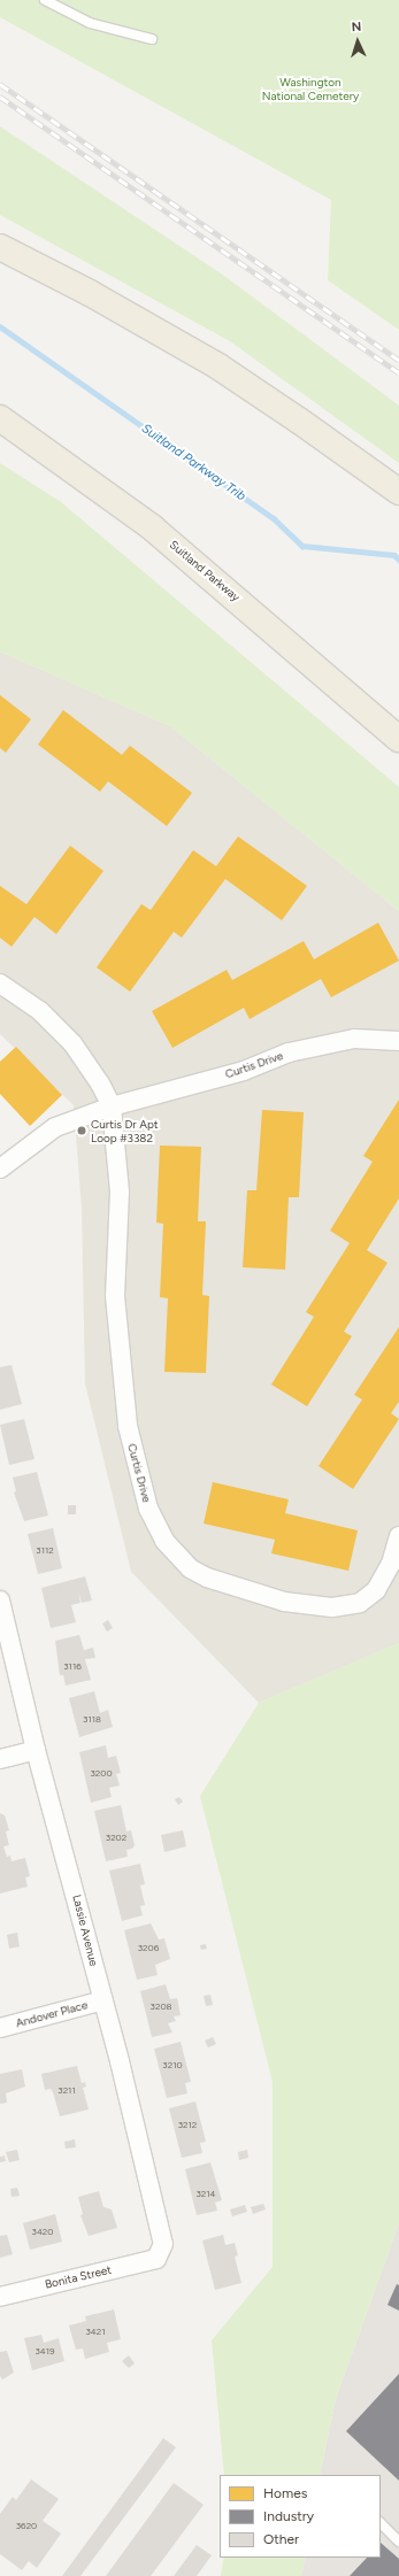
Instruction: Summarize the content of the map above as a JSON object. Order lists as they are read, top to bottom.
{
  "streets": {
    "highway": ["Suitland Parkway"],
    "street": [
      "Curtis Drive",
      "Lassie Avenue",
      "Andover Place",
      "Bonita Street"
    ]
  },
  "crossings": [
    ["Lassie Avenue", "Andover Place"],
    ["Lassie Avenue", "Bonita Street"]
  ],
  "water": ["Suitland Parkway Trib"],
  "parks": ["Washington National Cemetery"],
  "places": ["Curtis Dr Apt Loop #3382"],
  "house_numbers": [
    "3112",
    "3116",
    "3118",
    "3200",
    "3202",
    "3206",
    "3208",
    "3210",
    "3211",
    "3212",
    "3214",
    "3420",
    "3421",
    "3419",
    "3620"
  ],
  "legend": ["Homes", "Industry", "Other"],
  "north": "top"
}
